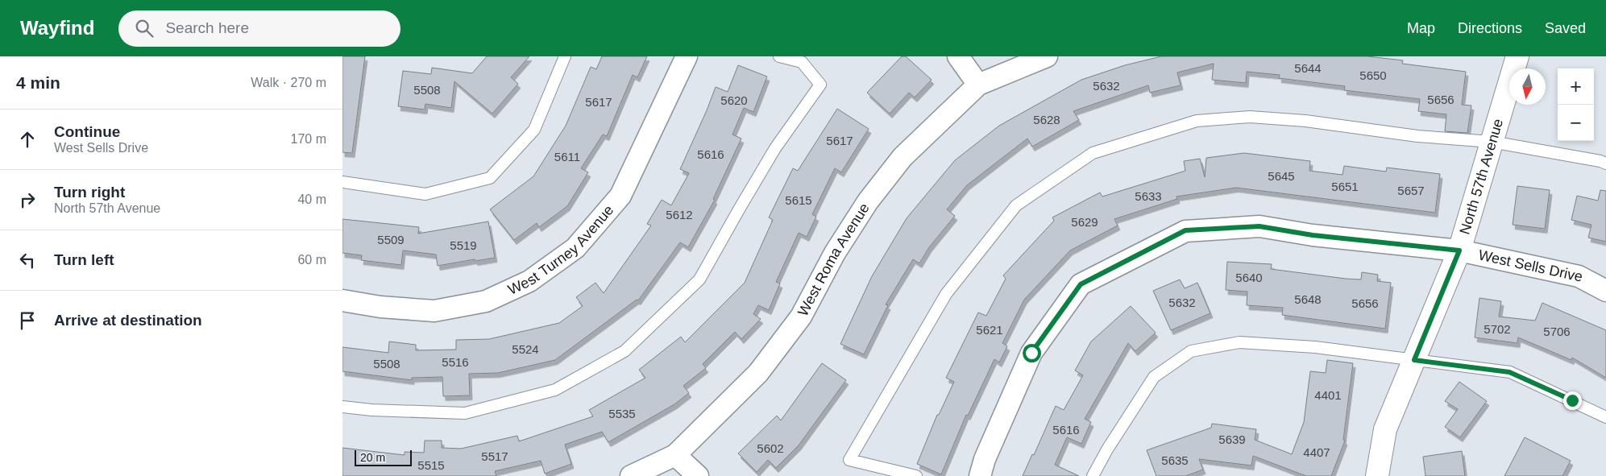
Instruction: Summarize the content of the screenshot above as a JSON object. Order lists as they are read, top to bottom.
{
  "streets": {
    "street": [
      "North 57th Avenue",
      "West Turney Avenue",
      "West Roma Avenue",
      "West Sells Drive"
    ]
  },
  "crossings": [
    ["North 57th Avenue", "West Sells Drive"]
  ],
  "house_numbers": [
    "5644",
    "5650",
    "5632",
    "5508",
    "5656",
    "5620",
    "5617",
    "5628",
    "5617",
    "5616",
    "5611",
    "5645",
    "5651",
    "5657",
    "5633",
    "5615",
    "5612",
    "5629",
    "5509",
    "5519",
    "5640",
    "5648",
    "5632",
    "5656",
    "5702",
    "5621",
    "5706",
    "5524",
    "5516",
    "5508",
    "4401",
    "5535",
    "5616",
    "5639",
    "5602",
    "4407",
    "5517",
    "5635",
    "5515"
  ],
  "scale_bar": "20 m",
  "north": "bottom",
  "page": {
    "header": "Wayfind",
    "search": "Search here",
    "nav": ["Map", "Directions", "Saved"],
    "heading": ["4 min", "Walk · 270 m"],
    "map_buttons": ["+", "−"],
    "list": [
      ["Continue", "West Sells Drive", "170 m"],
      ["Turn right", "North 57th Avenue", "40 m"],
      ["Turn left", "60 m"],
      "Arrive at destination"
    ],
    "scale": "20 m"
  }
}
